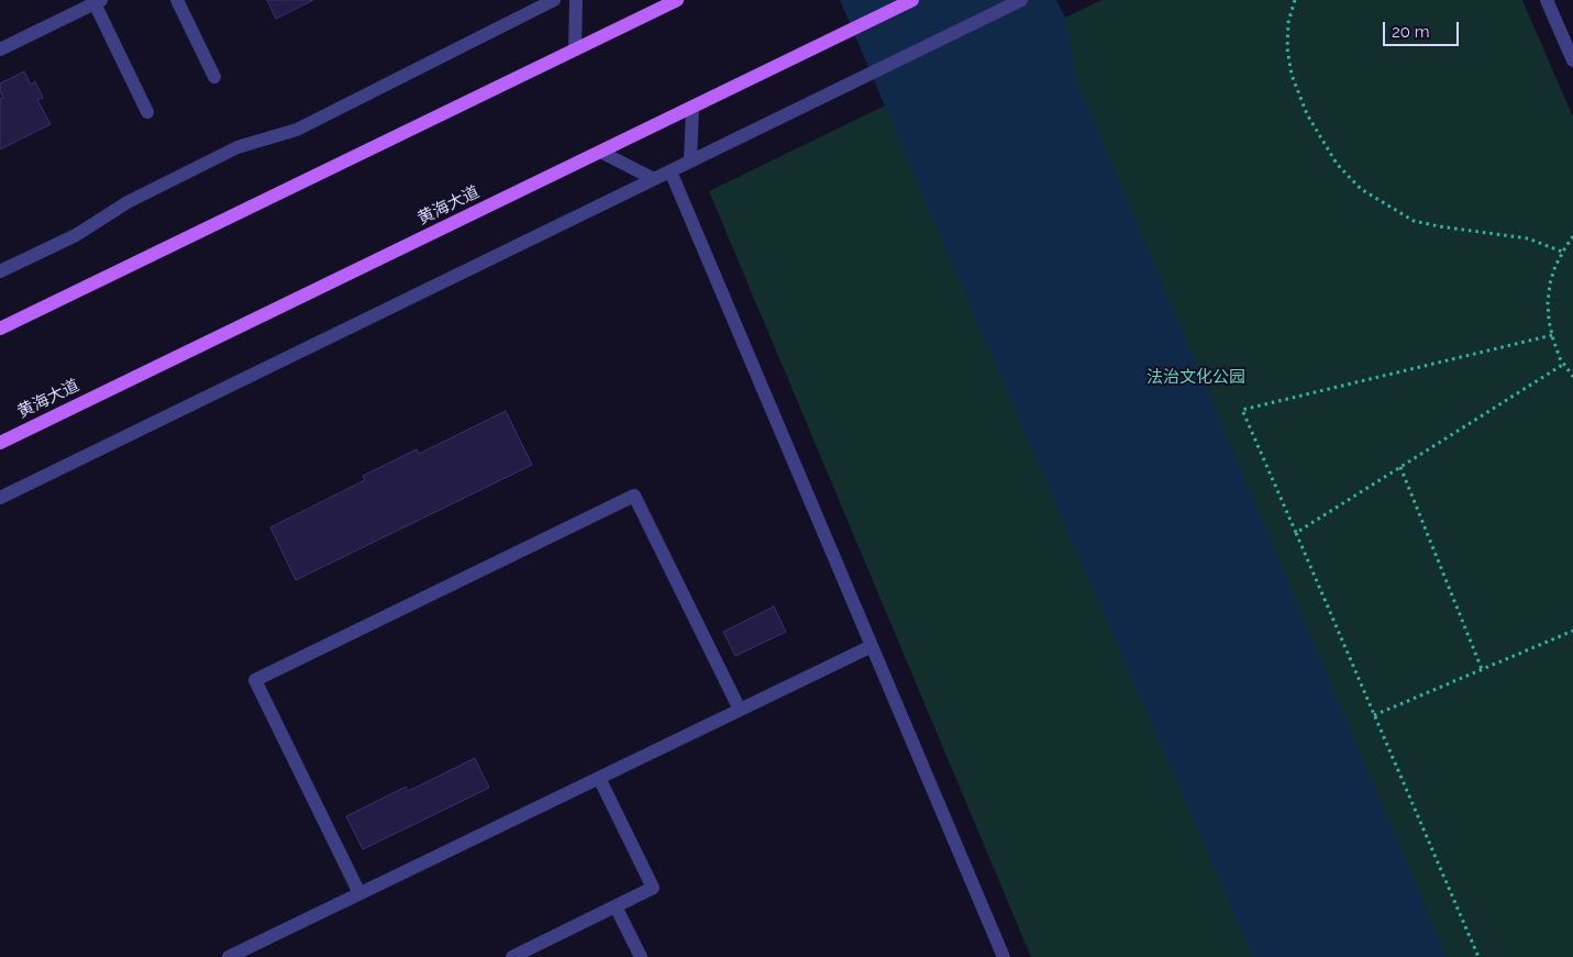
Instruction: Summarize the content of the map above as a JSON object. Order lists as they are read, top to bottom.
{
  "streets": {
    "main road": ["黄海大道"]
  },
  "parks": ["法治文化公园"],
  "scale_bar": "20 m"
}
